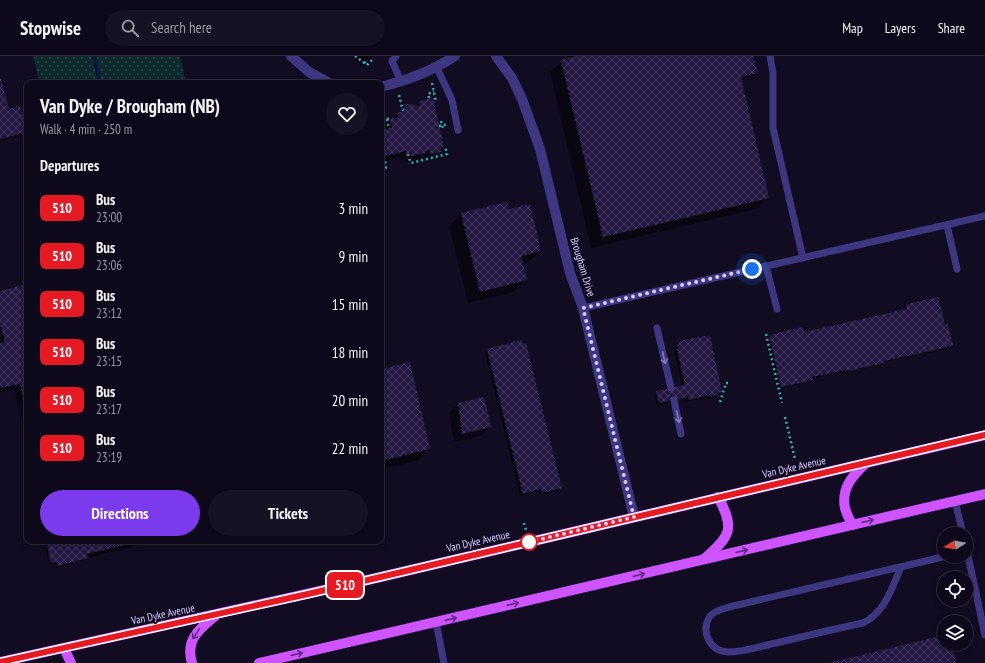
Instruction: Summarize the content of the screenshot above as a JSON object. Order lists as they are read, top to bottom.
{
  "streets": {
    "main road": ["Van Dyke Avenue"],
    "street": ["Brougham Drive"]
  },
  "crossings": [
    ["Brougham Drive", "Van Dyke Avenue"]
  ],
  "lines": ["bus line 510"],
  "north": "left",
  "page": {
    "header": "Stopwise",
    "search": "Search here",
    "nav": ["Map", "Layers", "Share"],
    "on_map": "510",
    "heading": [
      ["Van Dyke / Brougham (NB)", "Walk · 4 min · 250 m"],
      "Departures"
    ],
    "list": [
      {
        "mark": "510",
        "name": "Bus",
        "note": "23:00",
        "value": "3 min"
      },
      {
        "mark": "510",
        "name": "Bus",
        "note": "23:06",
        "value": "9 min"
      },
      {
        "mark": "510",
        "name": "Bus",
        "note": "23:12",
        "value": "15 min"
      },
      {
        "mark": "510",
        "name": "Bus",
        "note": "23:15",
        "value": "18 min"
      },
      {
        "mark": "510",
        "name": "Bus",
        "note": "23:17",
        "value": "20 min"
      },
      {
        "mark": "510",
        "name": "Bus",
        "note": "23:19",
        "value": "22 min"
      }
    ],
    "buttons": ["Directions", "Tickets"]
  }
}
